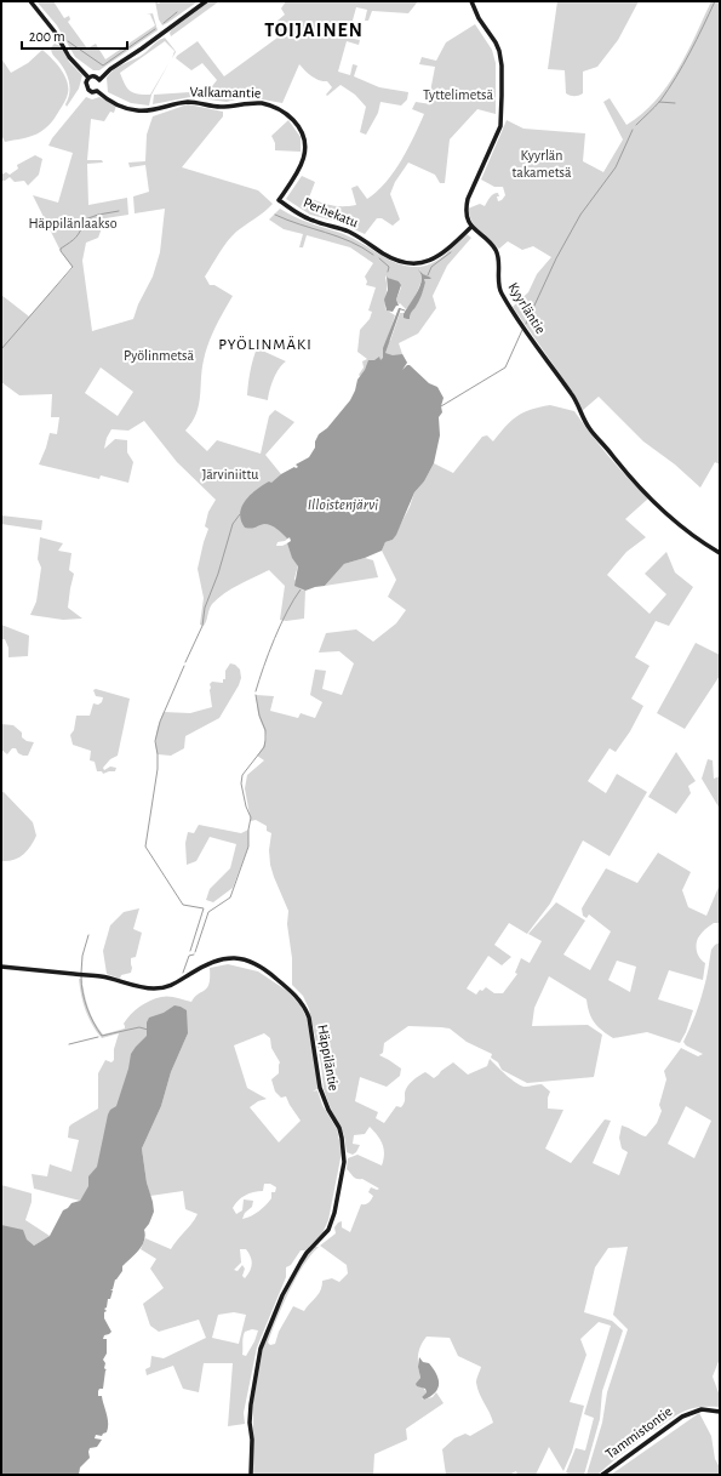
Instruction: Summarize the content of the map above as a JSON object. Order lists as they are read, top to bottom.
{
  "streets": {
    "street": [
      "Valkamantie",
      "Perhekatu",
      "Kyyrläntie",
      "Häppiläntie",
      "Tammistontie"
    ]
  },
  "crossings": [
    ["Valkamantie", "Perhekatu"],
    ["Perhekatu", "Kyyrläntie"]
  ],
  "districts": ["TOIJAINEN", "PYÖLINMÄKI"],
  "water": ["Illoistenjärvi"],
  "parks": [
    "Tyttelimetsä",
    "Kyyrlän takametsä",
    "Häppilänlaakso",
    "Pyölinmetsä",
    "Järviniittu"
  ],
  "scale_bar": "200 m"
}
